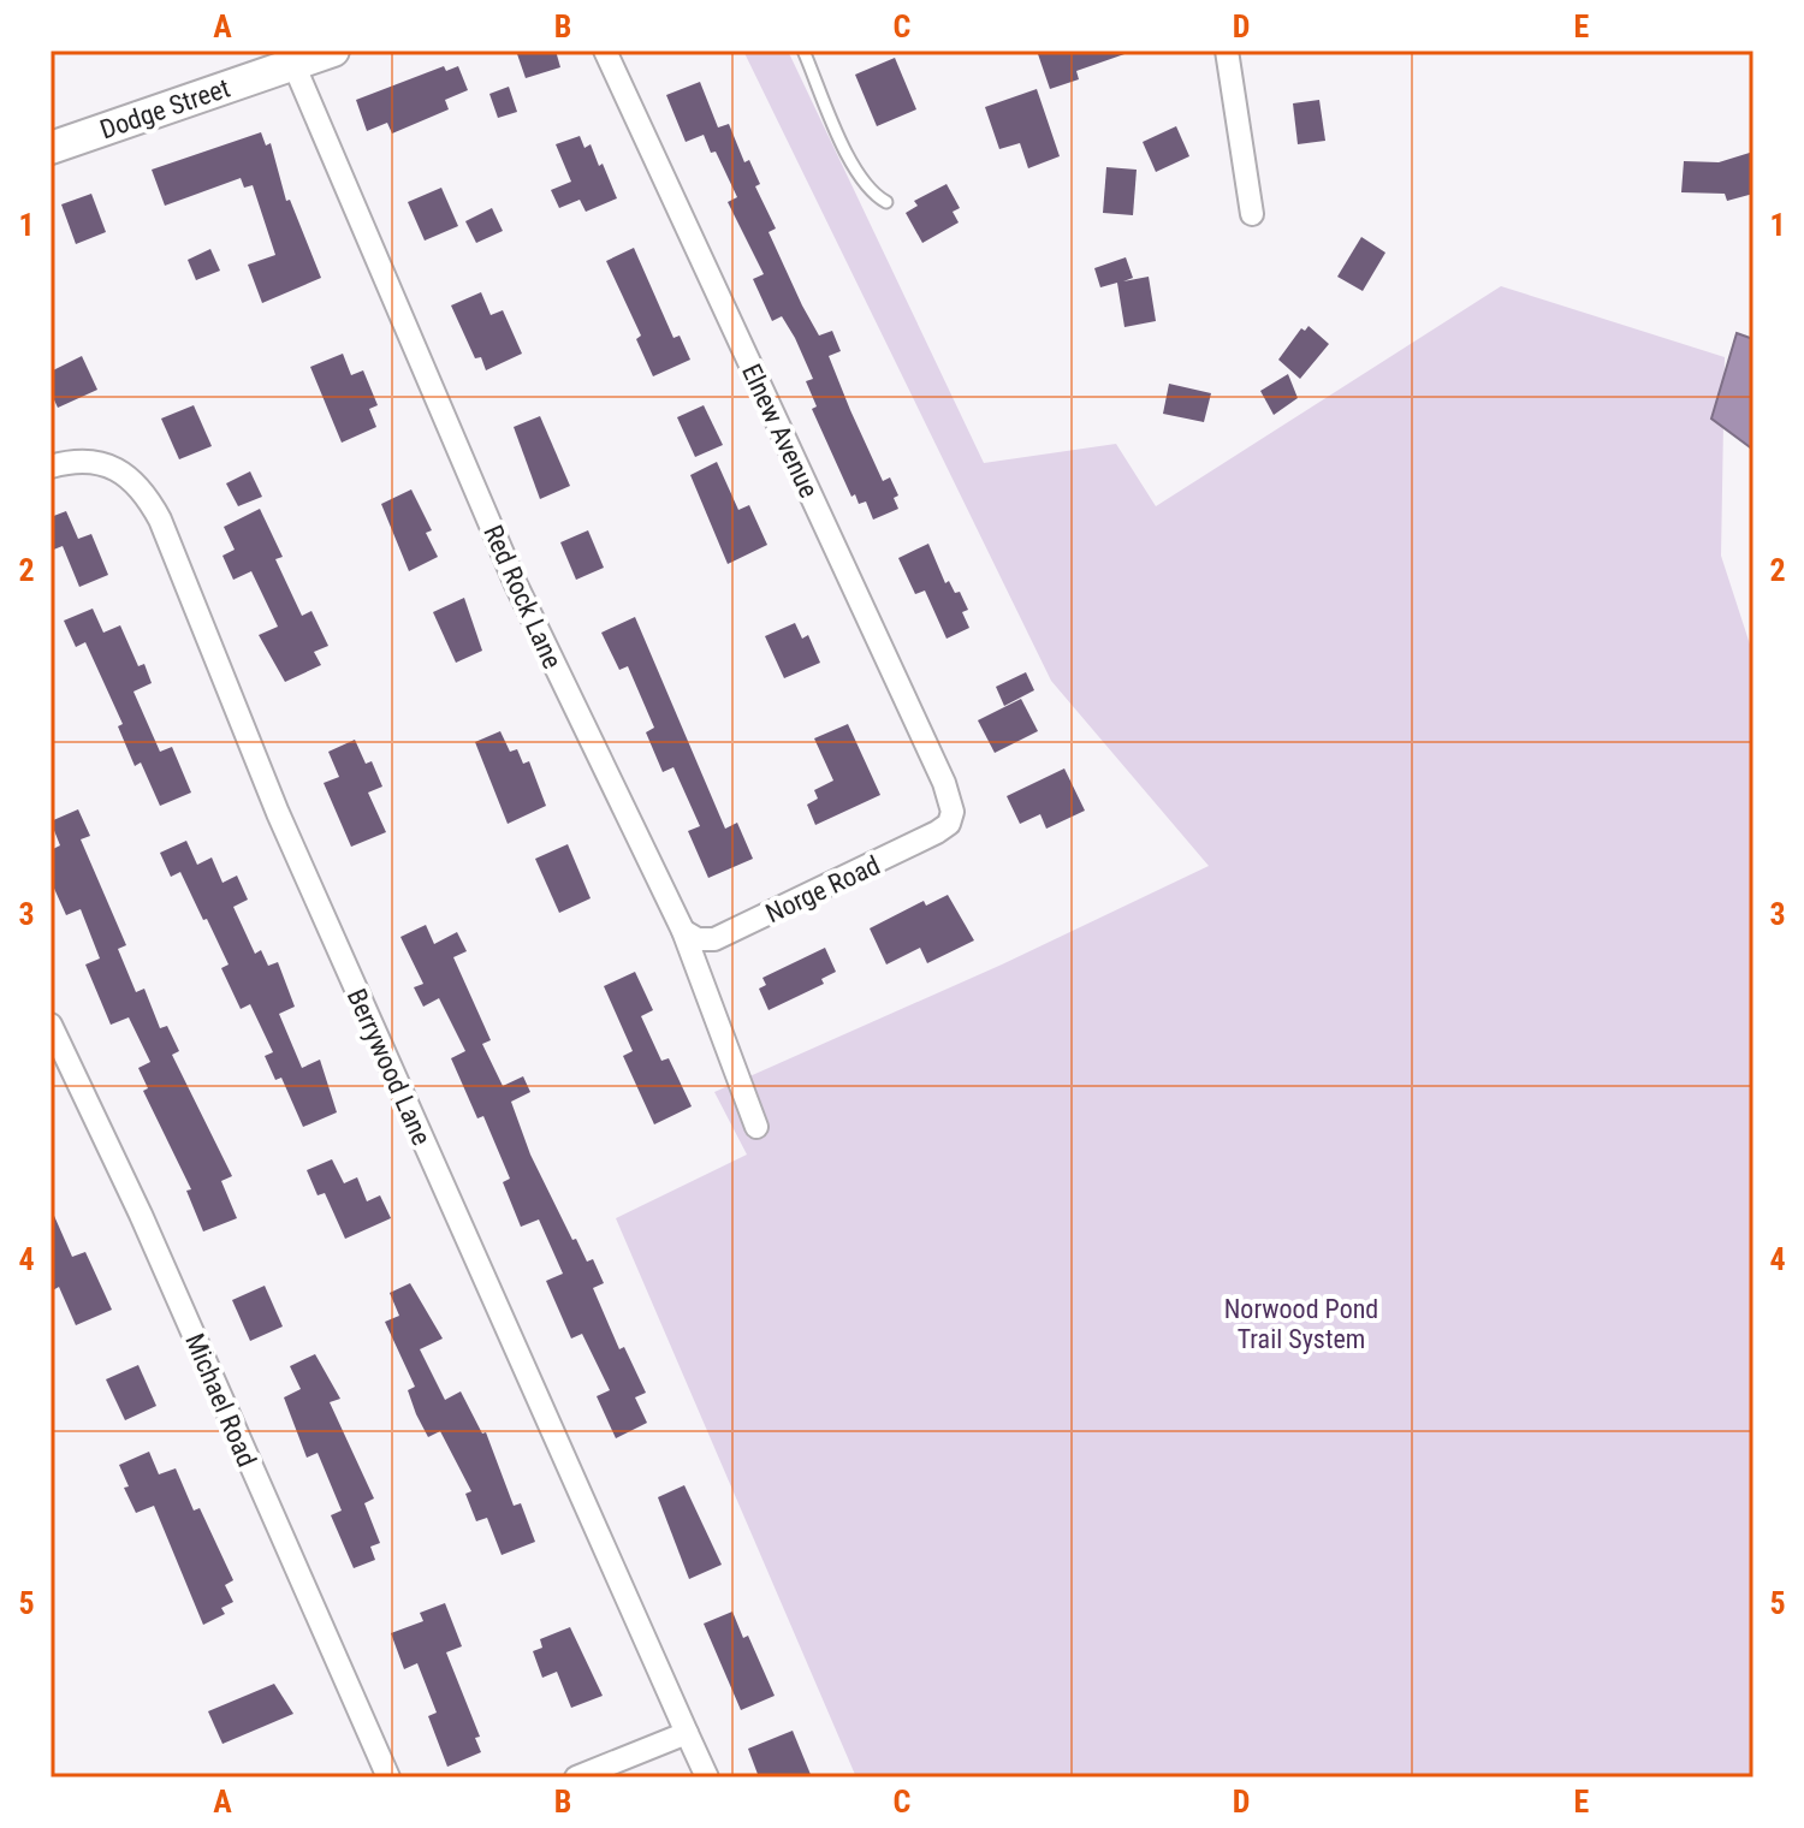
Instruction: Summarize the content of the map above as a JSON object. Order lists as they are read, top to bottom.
{
  "streets": {
    "main road": ["Dodge Street"],
    "street": [
      "Elnew Avenue",
      "Red Rock Lane",
      "Norge Road",
      "Berrywood Lane",
      "Michael Road"
    ]
  },
  "crossings": [
    ["Dodge Street", "Red Rock Lane"],
    ["Elnew Avenue", "Norge Road"],
    ["Red Rock Lane", "Norge Road"]
  ],
  "parks": ["Norwood Pond Trail System"],
  "grid": {
    "columns": [
      "A",
      "B",
      "C",
      "D",
      "E"
    ],
    "rows": [
      "1",
      "2",
      "3",
      "4",
      "5"
    ]
  }
}
